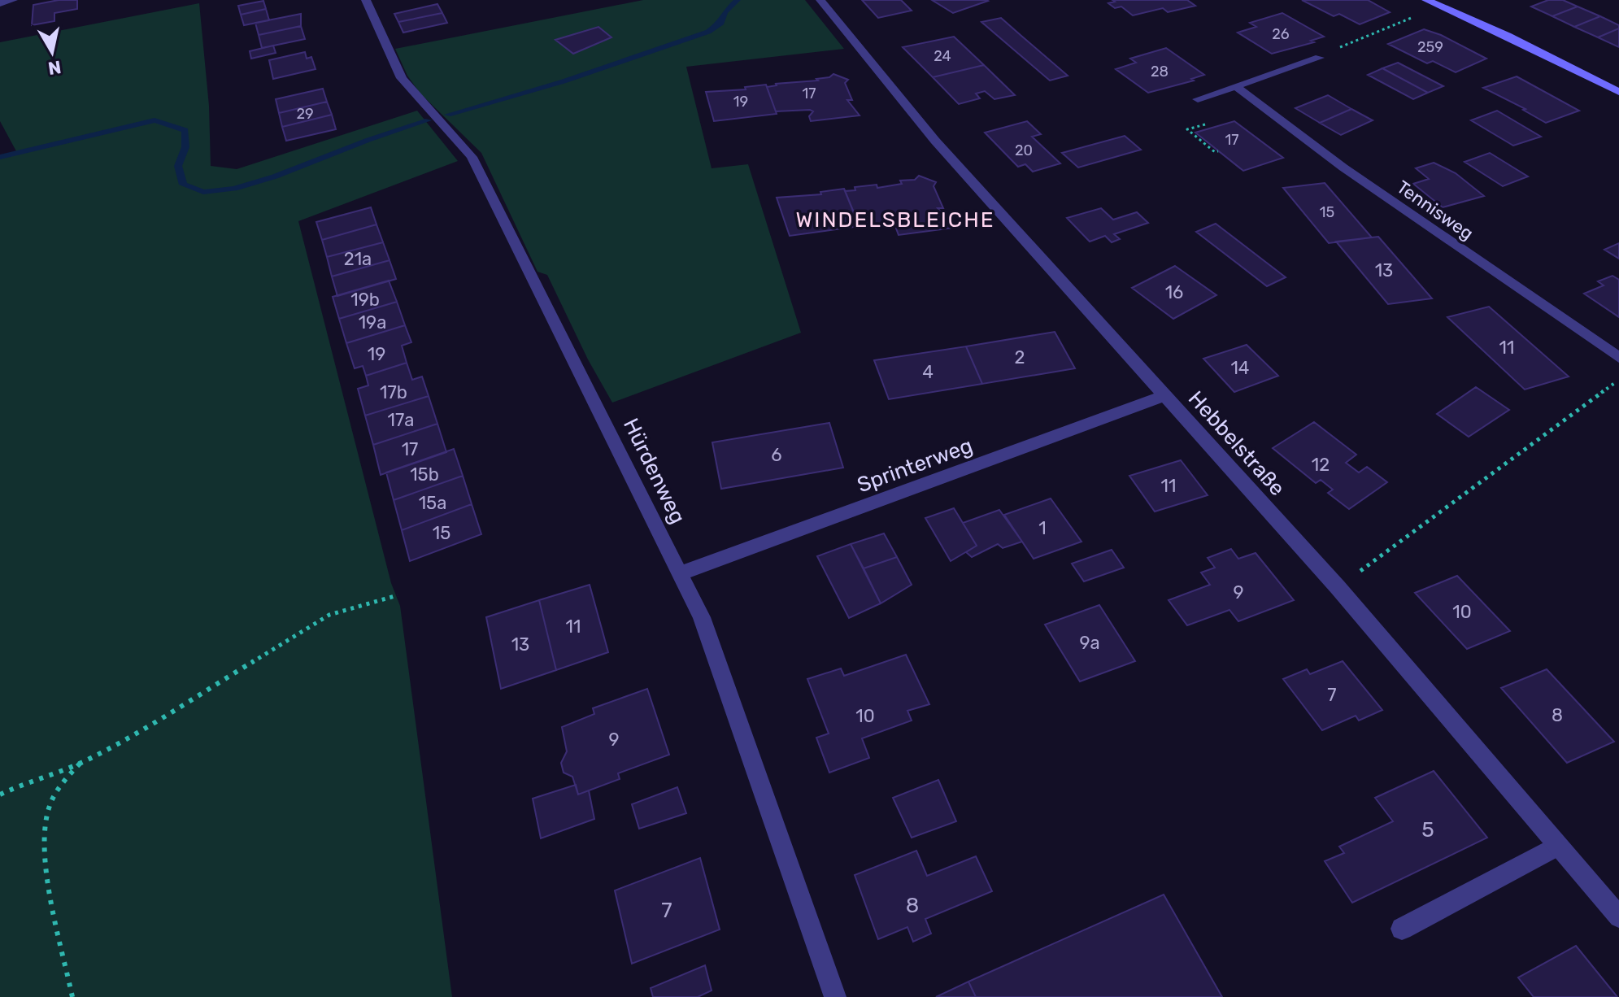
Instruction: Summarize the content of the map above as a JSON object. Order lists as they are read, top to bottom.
{
  "streets": {
    "street": [
      "Tennisweg",
      "Hebbelstraße",
      "Sprinterweg",
      "Hürdenweg"
    ]
  },
  "crossings": [
    ["Hebbelstraße", "Sprinterweg"],
    ["Sprinterweg", "Hürdenweg"]
  ],
  "districts": ["WINDELSBLEICHE"],
  "house_numbers": [
    "26",
    "259",
    "24",
    "28",
    "17",
    "19",
    "29",
    "17",
    "20",
    "15",
    "21a",
    "13",
    "16",
    "19b",
    "19a",
    "11",
    "19",
    "2",
    "14",
    "4",
    "17b",
    "17a",
    "17",
    "6",
    "12",
    "15b",
    "11",
    "15a",
    "1",
    "15",
    "9",
    "10",
    "11",
    "9a",
    "13",
    "7",
    "8",
    "10",
    "9",
    "5",
    "8",
    "7"
  ],
  "north": "bottom"
}
